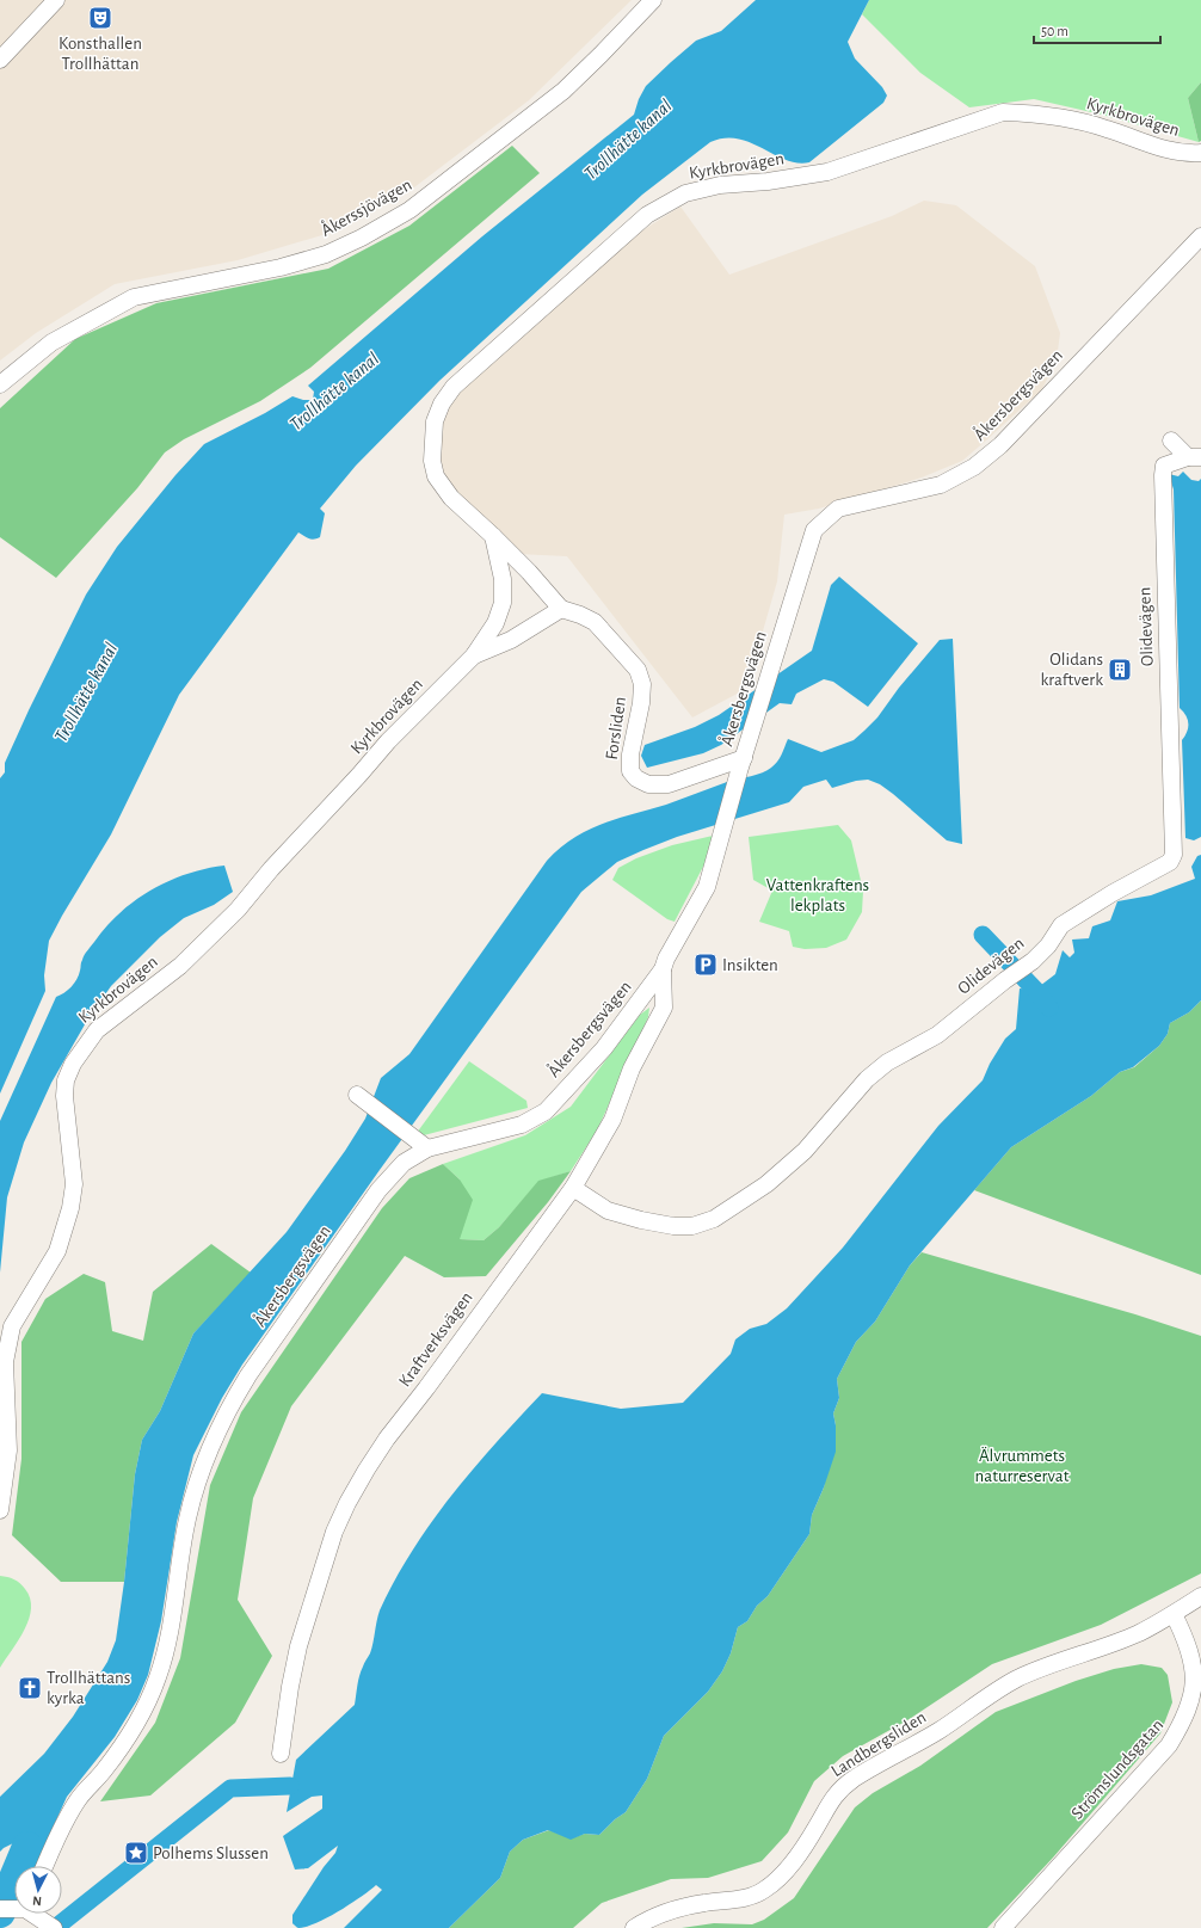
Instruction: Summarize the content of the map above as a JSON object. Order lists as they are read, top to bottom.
{
  "streets": {
    "street": [
      "Kyrkbrovägen",
      "Åkerssjövägen",
      "Åkersbergsvägen",
      "Olidevägen",
      "Forsliden",
      "Kraftverksvägen",
      "Landbergsliden",
      "Strömslundsgatan"
    ]
  },
  "crossings": [
    ["Kyrkbrovägen", "Forsliden"],
    ["Åkersbergsvägen", "Forsliden"],
    ["Åkersbergsvägen", "Kraftverksvägen"],
    ["Olidevägen", "Kraftverksvägen"],
    ["Landbergsliden", "Strömslundsgatan"]
  ],
  "water": ["Trollhätte kanal"],
  "parks": ["Vattenkraftens lekplats", "Älvrummets naturreservat"],
  "places": {
    "theatre": ["Konsthallen Trollhättan"],
    "building": ["Olidans kraftverk"],
    "parking": ["Insikten"],
    "church": ["Trollhättans kyrka"],
    "place": ["Polhems Slussen"]
  },
  "scale_bar": "50 m",
  "north": "bottom"
}
